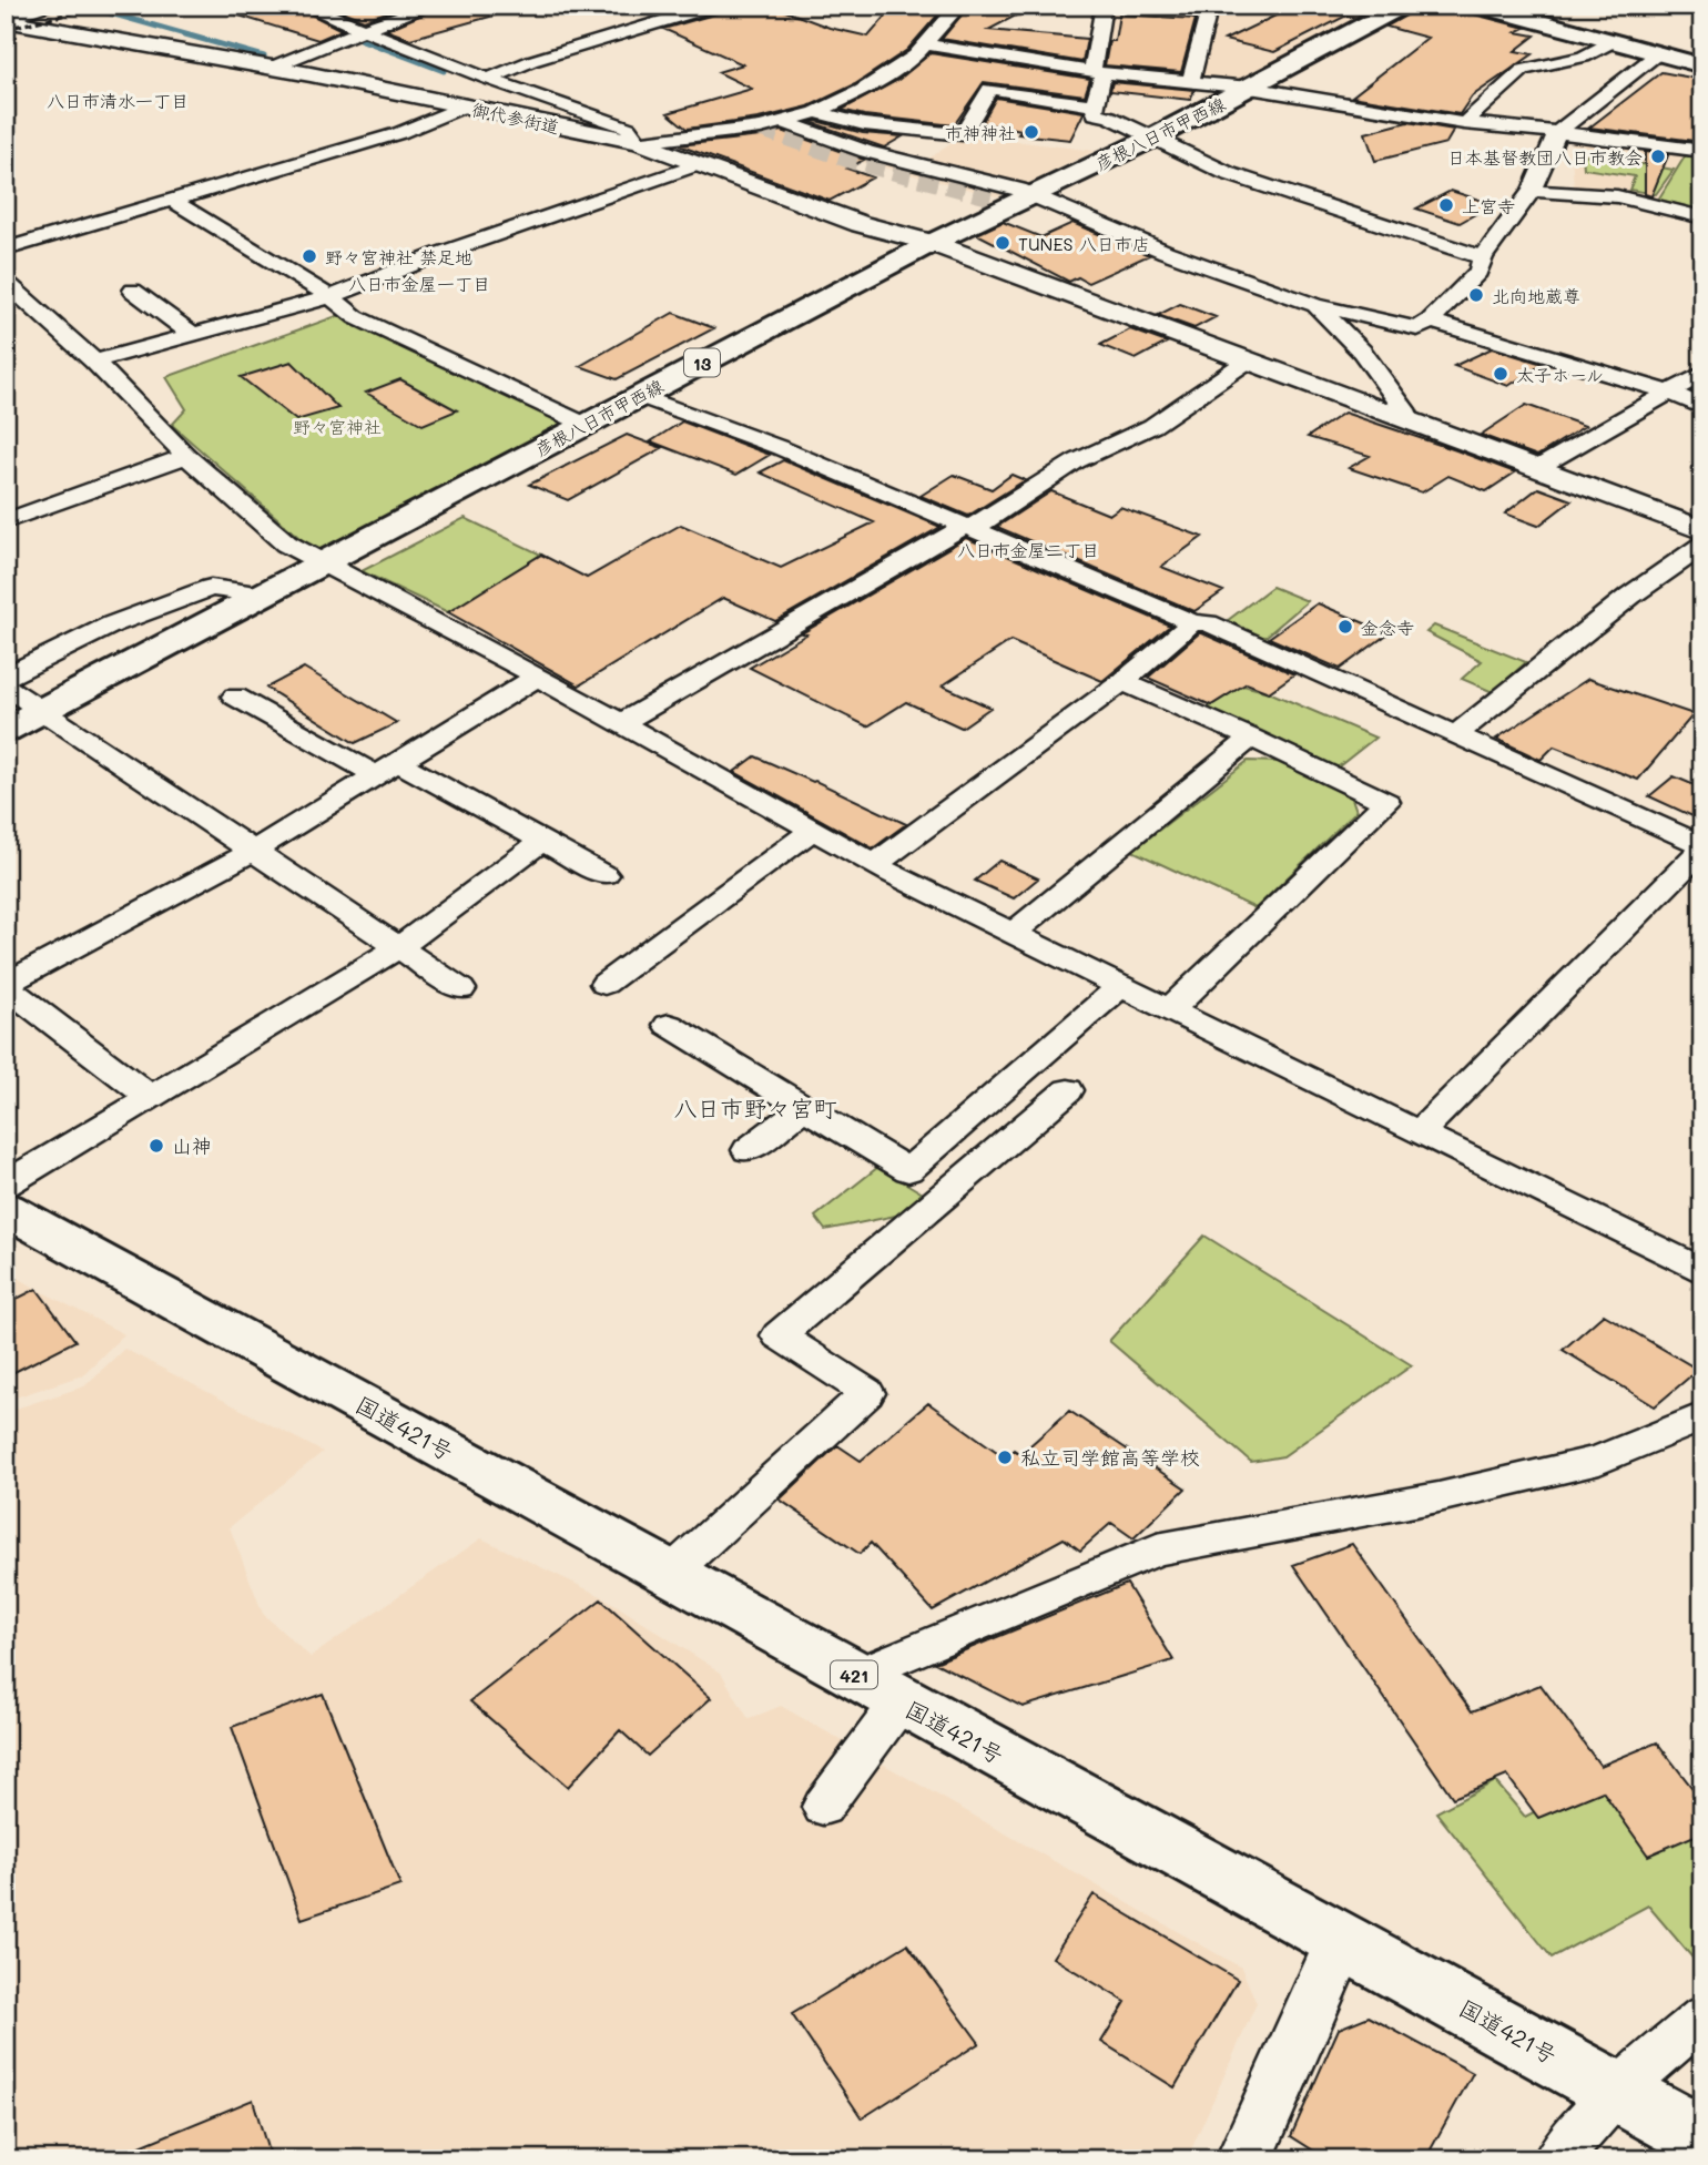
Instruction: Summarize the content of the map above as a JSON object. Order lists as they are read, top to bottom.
{
  "streets": {
    "main road": [
      "彦根八日市甲西線",
      "13",
      "国道421号",
      "421"
    ],
    "street": ["御代参街道"]
  },
  "districts": [
    "八日市清水一丁目",
    "八日市金屋一丁目",
    "八日市金屋二丁目",
    "八日市野々宮町"
  ],
  "parks": ["野々宮神社"],
  "places": [
    "市神神社",
    "日本基督教団八日市教会",
    "上宮寺",
    "TUNES 八日市店",
    "野々宮神社 禁足地",
    "北向地蔵尊",
    "太子ホール",
    "金念寺",
    "山神",
    "私立司学館高等学校"
  ]
}
